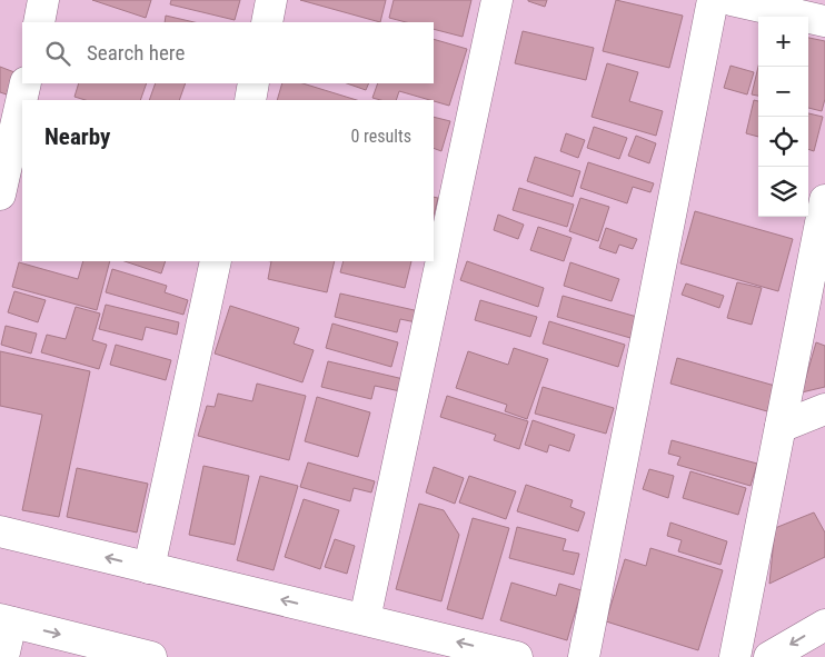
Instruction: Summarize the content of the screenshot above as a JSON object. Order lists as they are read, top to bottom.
{
  "page": {
    "map_buttons": ["+", "−"],
    "search": "Search here",
    "heading": ["Nearby", "0 results"]
  }
}
